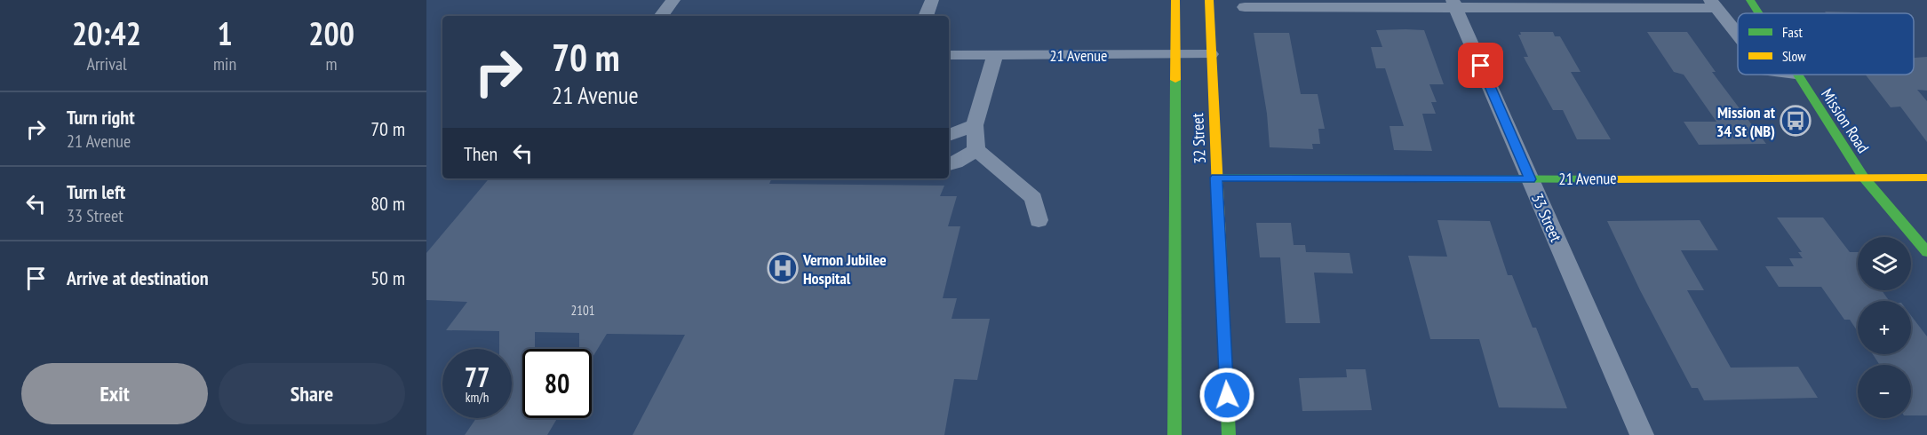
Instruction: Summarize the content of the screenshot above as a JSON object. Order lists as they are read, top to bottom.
{
  "streets": {
    "main road": ["21 Avenue", "Mission Road", "32 Street"],
    "street": ["33 Street"]
  },
  "crossings": [
    ["21 Avenue", "Mission Road"],
    ["21 Avenue", "32 Street"],
    ["21 Avenue", "33 Street"]
  ],
  "places": {
    "bus stop": ["Mission at 34 St (NB)"],
    "hospital": ["Vernon Jubilee Hospital"]
  },
  "house_numbers": ["2101"],
  "legend": ["Fast", "Slow"],
  "page": {
    "eta": [
      "20:42",
      "Arrival",
      "1",
      "min",
      "200",
      "m"
    ],
    "turn": ["70 m", "21 Avenue"],
    "list": [
      {
        "name": "Turn right",
        "note": "21 Avenue",
        "value": "70 m"
      },
      {
        "name": "Turn left",
        "note": "33 Street",
        "value": "80 m"
      },
      {
        "name": "Arrive at destination",
        "value": "50 m"
      }
    ],
    "then": "Then",
    "map_buttons": ["+", "−"],
    "speed": "77 km/h",
    "limit": "80",
    "buttons": ["Exit", "Share"]
  }
}
